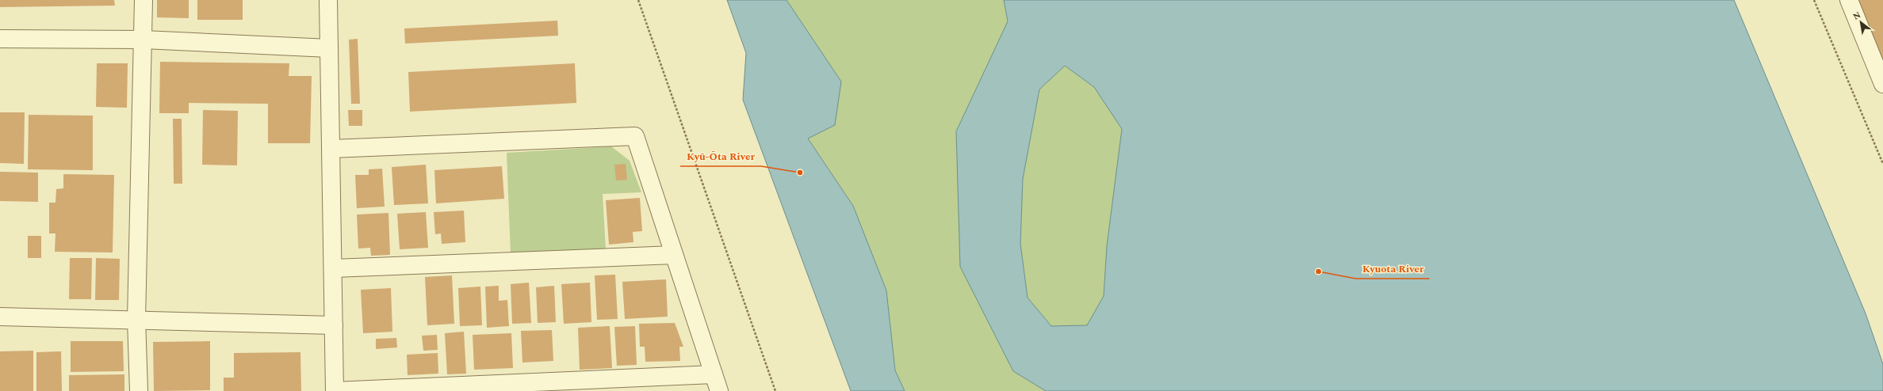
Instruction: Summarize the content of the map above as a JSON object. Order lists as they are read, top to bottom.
{
  "places": ["Kyū-Ōta River", "Kyuota River"],
  "north": "top left"
}
